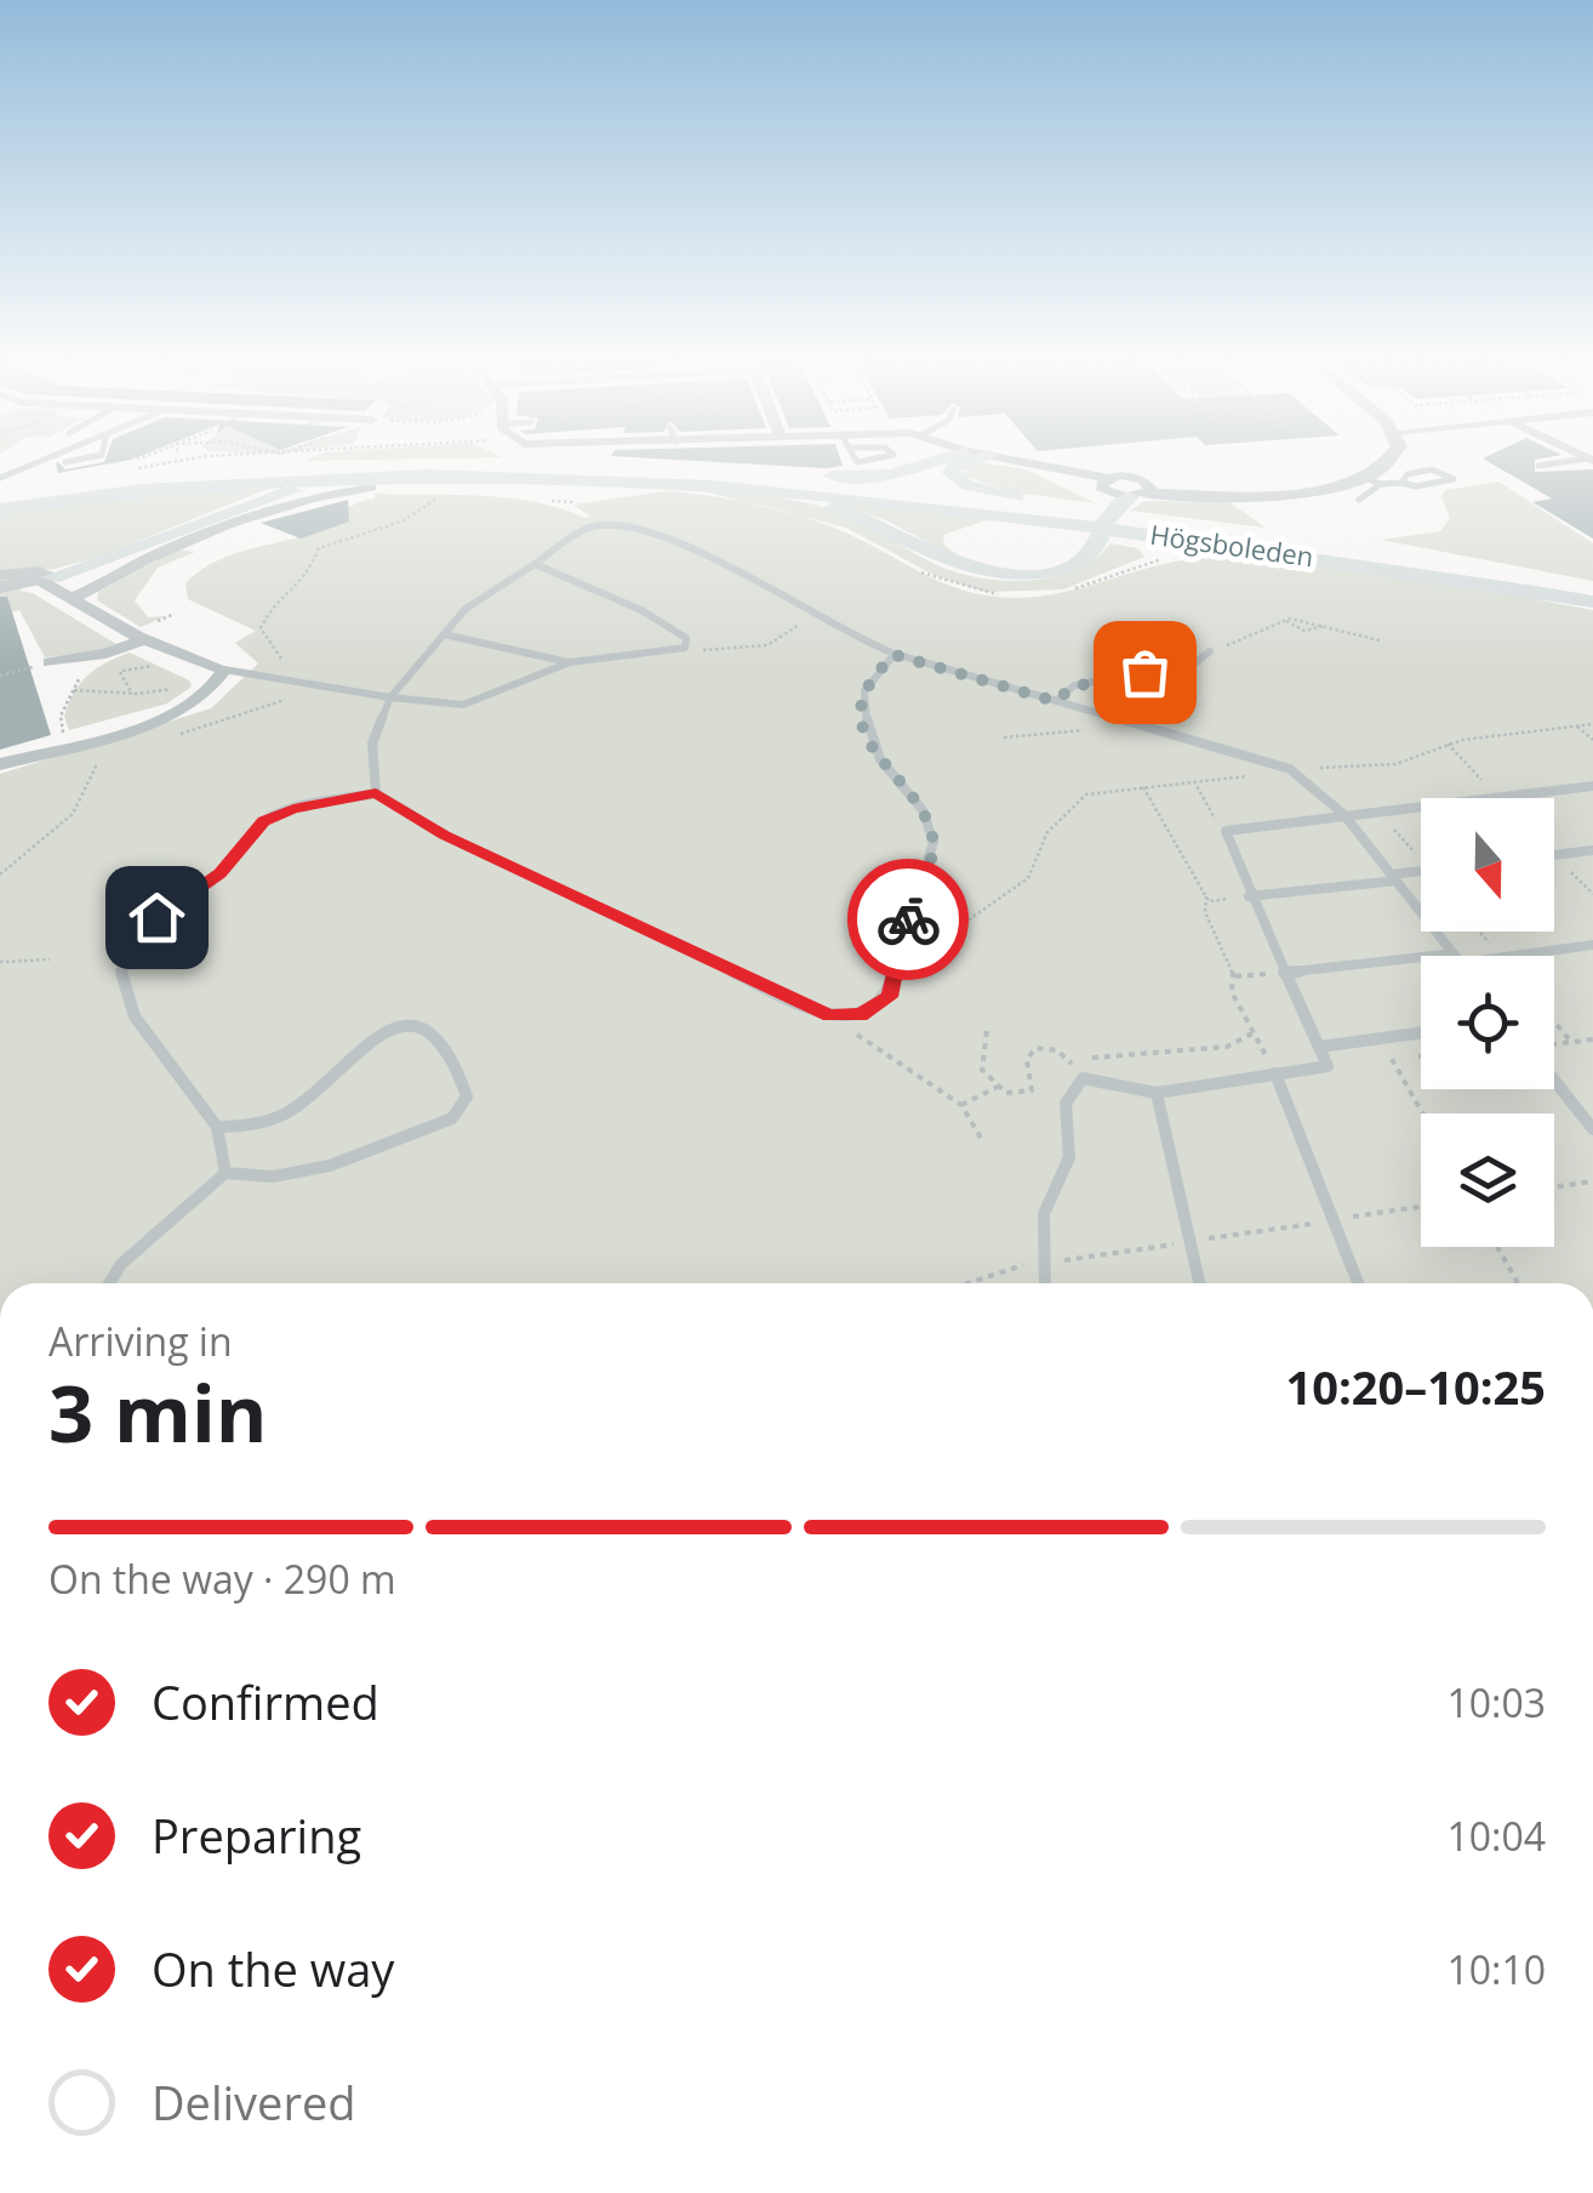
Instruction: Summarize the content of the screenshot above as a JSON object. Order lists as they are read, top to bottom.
{
  "streets": {
    "main road": ["Högsboleden"]
  },
  "north": "bottom",
  "page": {
    "heading": ["3 min", "Arriving in", "10:20–10:25"],
    "bar": "On the way · 290 m",
    "list": [
      ["Confirmed", "10:03"],
      ["Preparing", "10:04"],
      ["On the way", "10:10"],
      "Delivered"
    ]
  }
}
